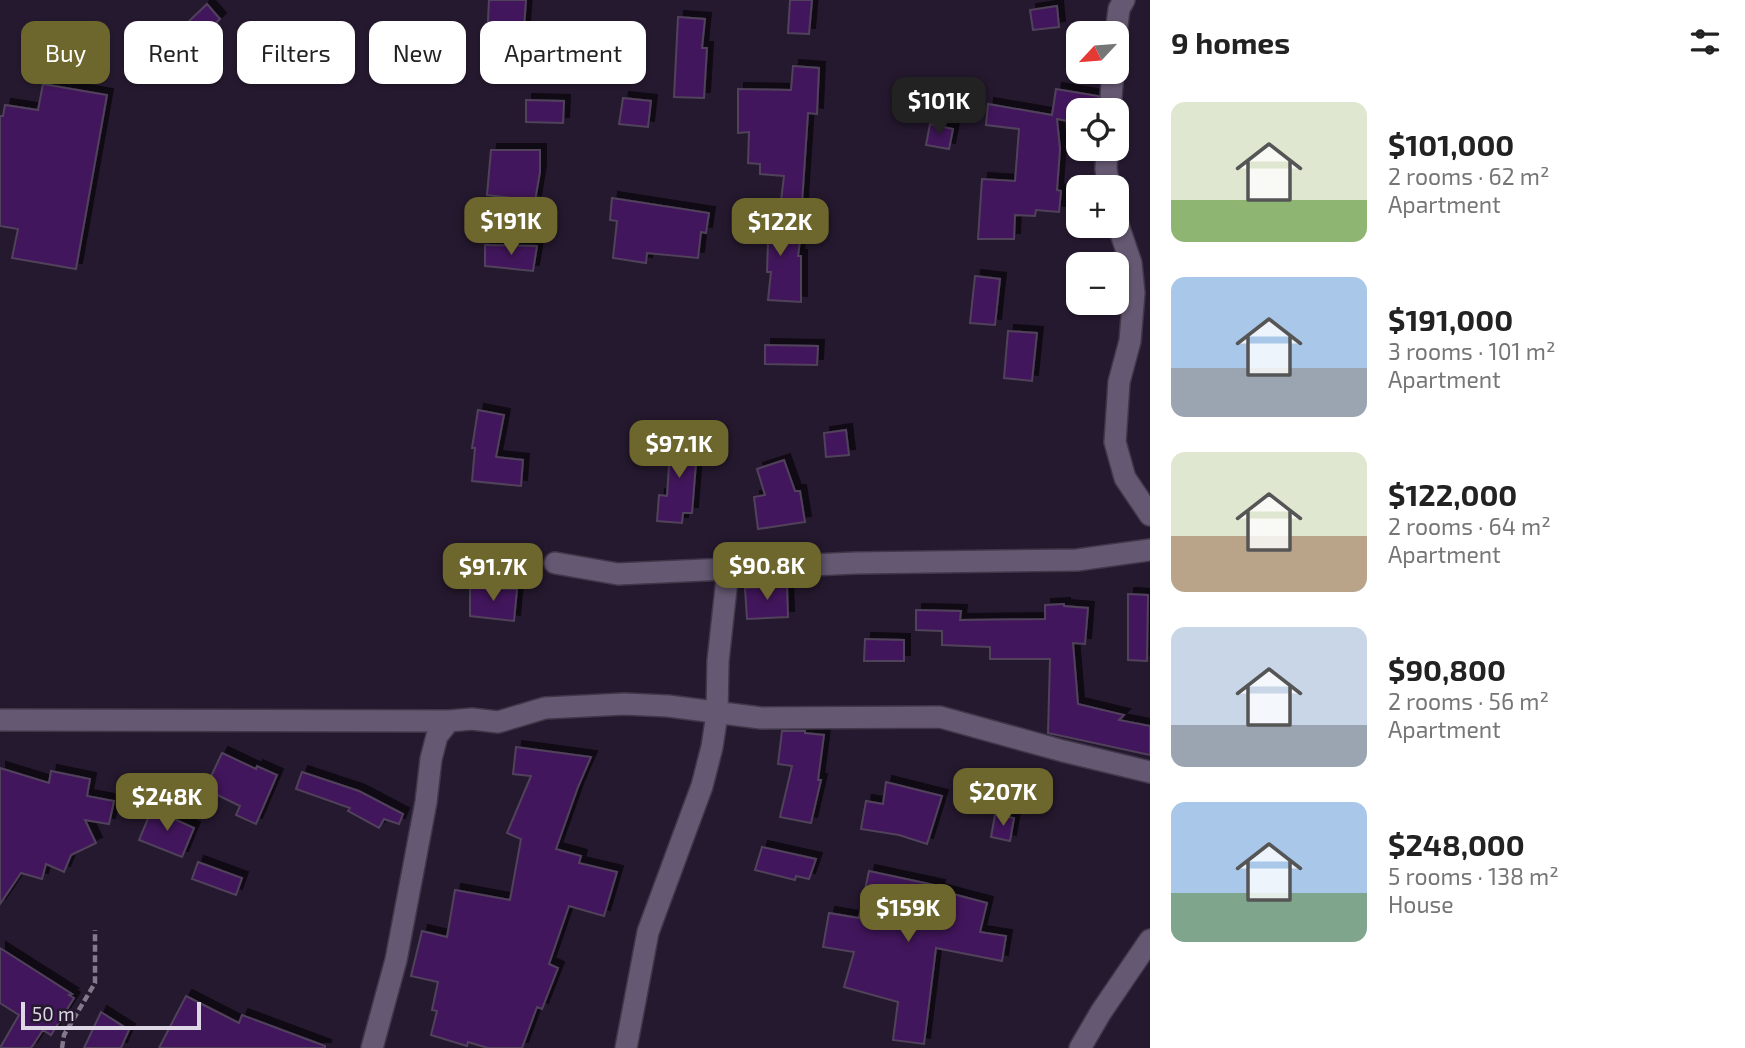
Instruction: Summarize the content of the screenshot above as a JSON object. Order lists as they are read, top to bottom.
{
  "scale_bar": "50 m",
  "north": "bottom left",
  "page": {
    "heading": "9 homes",
    "map_buttons": ["+", "−"],
    "chip": [
      "Buy",
      "Rent",
      "Filters",
      "New",
      "Apartment"
    ],
    "price": [
      "$101K",
      "$191K",
      "$122K",
      "$97.1K",
      "$90.8K",
      "$91.7K",
      "$207K",
      "$248K",
      "$159K"
    ],
    "list": [
      {
        "name": "$101,000",
        "note": "2 rooms · 62 m² · Apartment"
      },
      {
        "name": "$191,000",
        "note": "3 rooms · 101 m² · Apartment"
      },
      {
        "name": "$122,000",
        "note": "2 rooms · 64 m² · Apartment"
      },
      {
        "name": "$90,800",
        "note": "2 rooms · 56 m² · Apartment"
      },
      {
        "name": "$248,000",
        "note": "5 rooms · 138 m² · House"
      }
    ],
    "scale": "50 m"
  }
}
